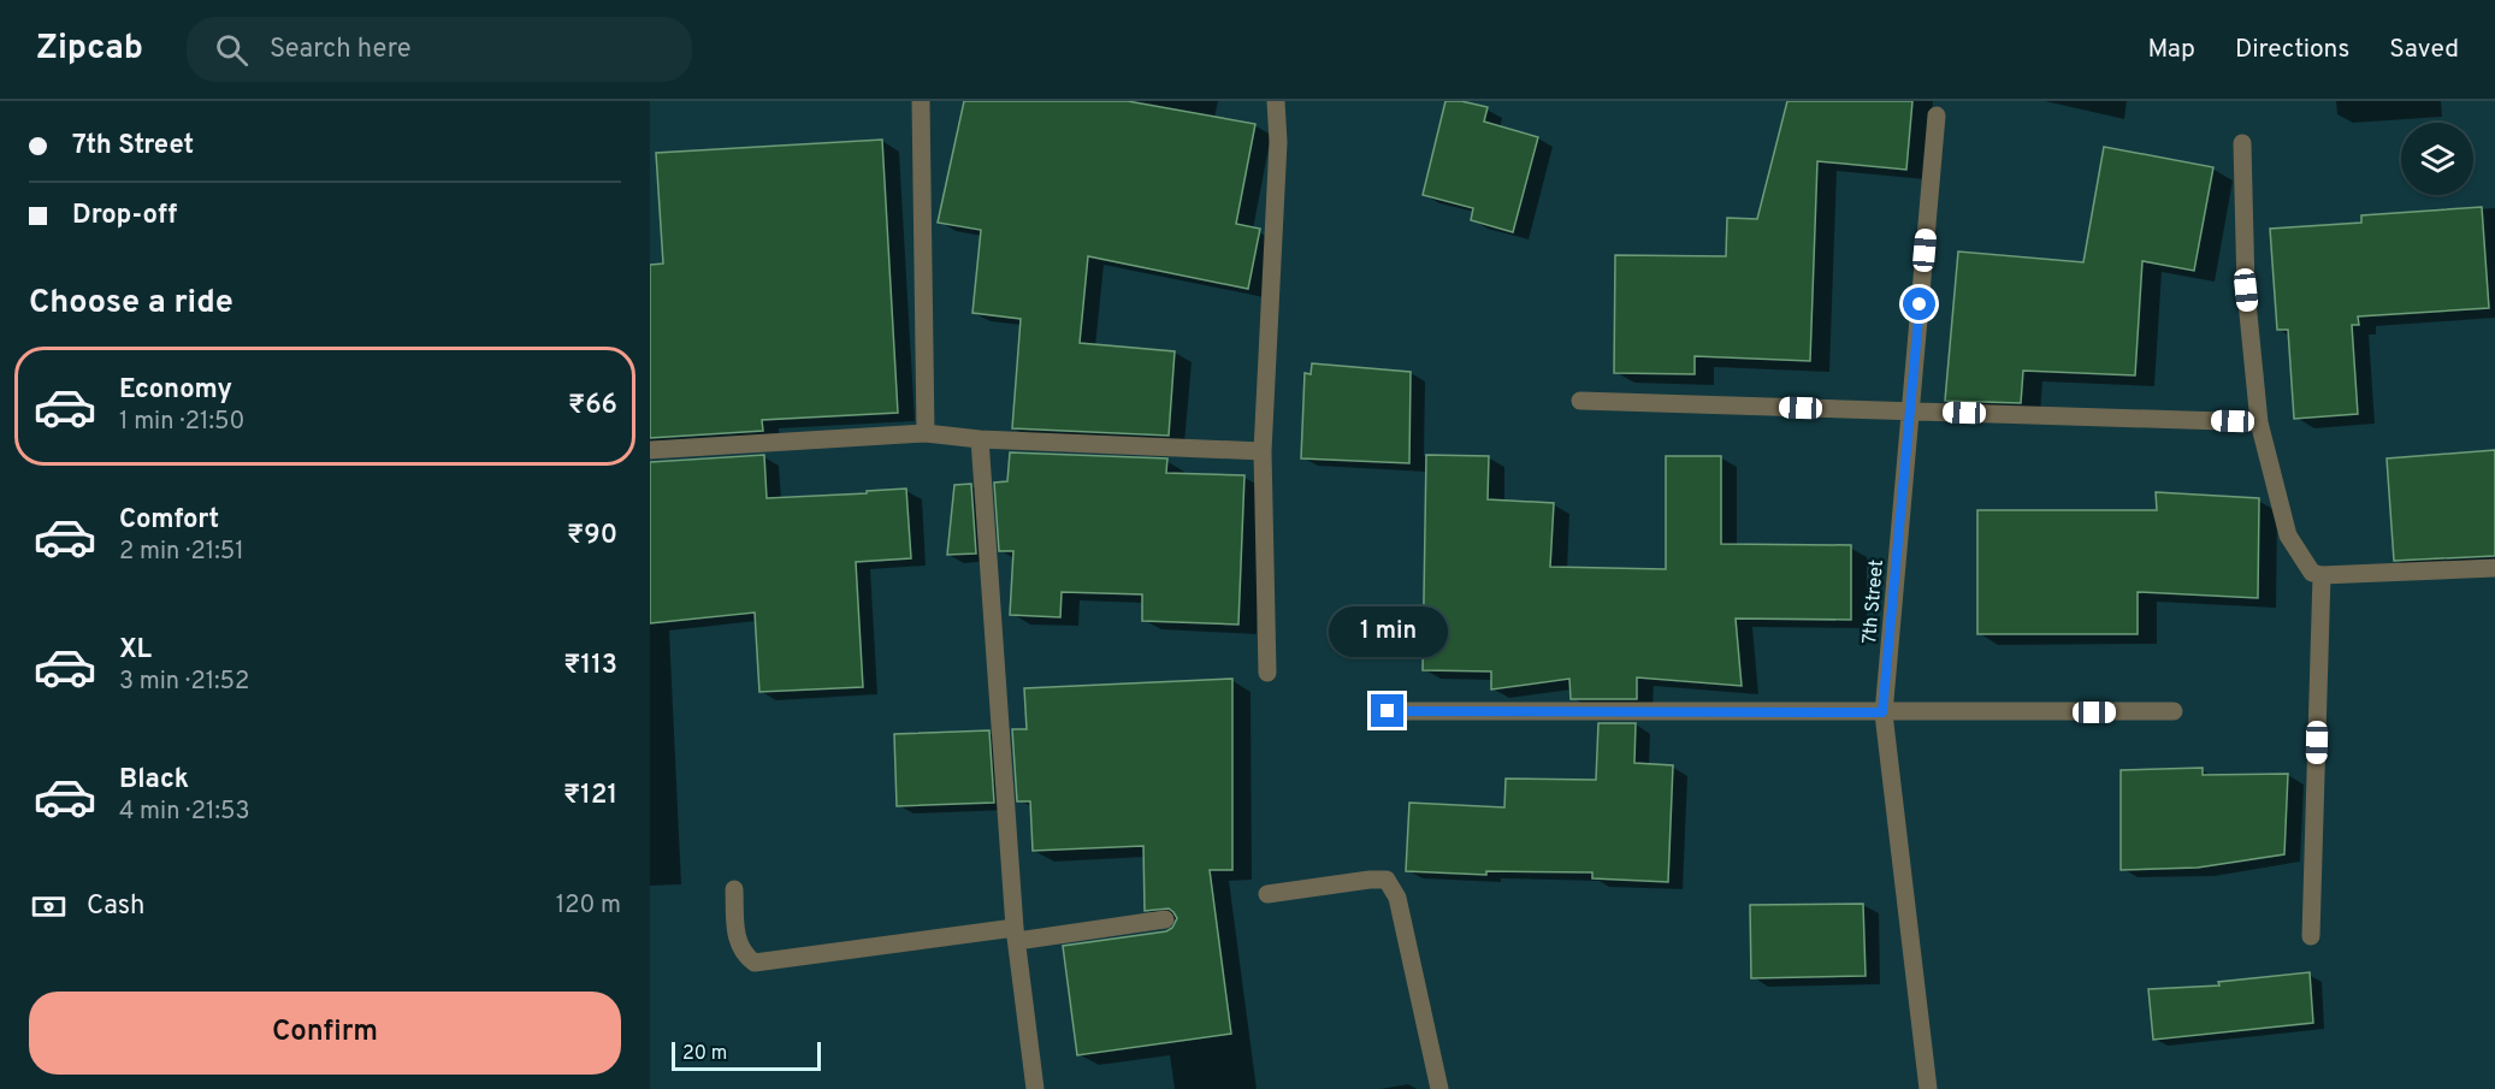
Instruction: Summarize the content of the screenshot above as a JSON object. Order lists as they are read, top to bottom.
{
  "streets": {
    "street": ["7th Street"]
  },
  "scale_bar": "20 m",
  "page": {
    "header": "Zipcab",
    "search": "Search here",
    "nav": ["Map", "Directions", "Saved"],
    "banner": ["7th Street", "Drop-off"],
    "heading": "Choose a ride",
    "list": [
      {
        "name": "Economy",
        "note": "1 min · 21:50",
        "value": "₹66"
      },
      {
        "name": "Comfort",
        "note": "2 min · 21:51",
        "value": "₹90"
      },
      {
        "name": "XL",
        "note": "3 min · 21:52",
        "value": "₹113"
      },
      {
        "name": "Black",
        "note": "4 min · 21:53",
        "value": "₹121"
      }
    ],
    "bubble": "1 min",
    "pay": ["Cash", "120 m"],
    "buttons": "Confirm",
    "scale": "20 m"
  }
}
